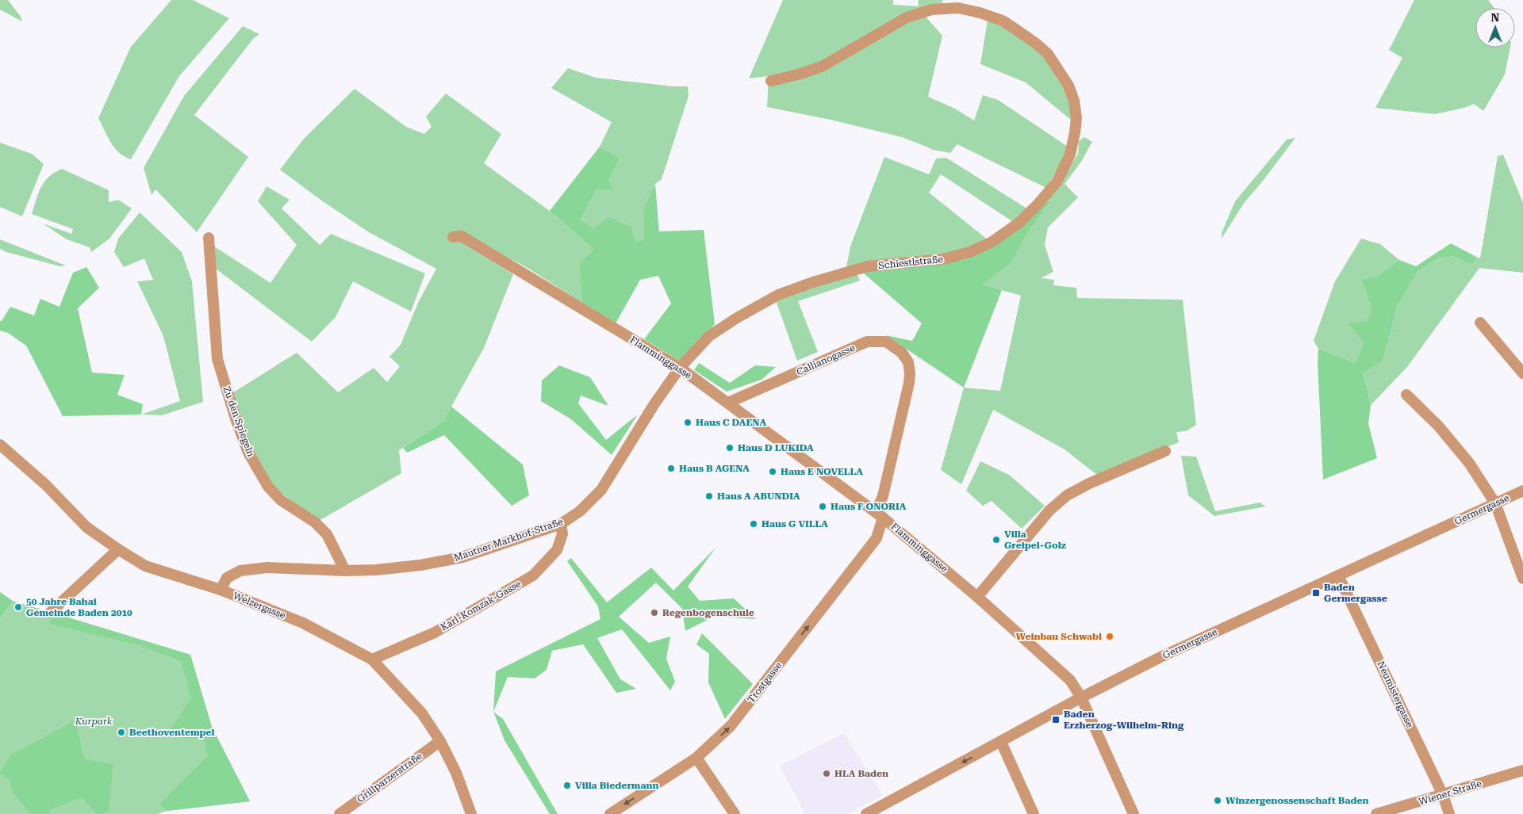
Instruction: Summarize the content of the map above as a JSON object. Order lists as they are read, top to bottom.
{
  "streets": {
    "street": [
      "Schiestlstraße",
      "Flamminggasse",
      "Callianogasse",
      "Zu den Spiegeln",
      "Germergasse",
      "Mautner Markhof-Straße",
      "Welzergasse",
      "Karl-Komzak-Gasse",
      "Trostgasse",
      "Neumistergasse",
      "Grillparzerstraße",
      "Wiener Straße"
    ]
  },
  "crossings": [
    ["Schiestlstraße", "Flamminggasse"],
    ["Schiestlstraße", "Mautner Markhof-Straße"],
    ["Flamminggasse", "Callianogasse"],
    ["Flamminggasse", "Germergasse"],
    ["Flamminggasse", "Mautner Markhof-Straße"],
    ["Flamminggasse", "Trostgasse"],
    ["Callianogasse", "Trostgasse"],
    ["Zu den Spiegeln", "Mautner Markhof-Straße"],
    ["Germergasse", "Neumistergasse"],
    ["Mautner Markhof-Straße", "Welzergasse"],
    ["Mautner Markhof-Straße", "Karl-Komzak-Gasse"],
    ["Welzergasse", "Karl-Komzak-Gasse"],
    ["Welzergasse", "Grillparzerstraße"],
    ["Neumistergasse", "Wiener Straße"]
  ],
  "parks": ["Kurpark"],
  "places": {
    "other": [
      "Haus C DAENA",
      "Haus D LUKIDA",
      "Haus B AGENA",
      "Haus E NOVELLA",
      "Haus A ABUNDIA",
      "Haus F ONORIA",
      "Haus G VILLA",
      "Villa Greipel-Golz",
      "50 Jahre Bahai Gemeinde Baden 2010",
      "Regenbogenschule",
      "Weinbau Schwabl",
      "Beethoventempel",
      "HLA Baden",
      "Villa Biedermann",
      "Winzergenossenschaft Baden"
    ],
    "transit": ["Baden Germergasse", "Baden Erzherzog-Wilhelm-Ring"]
  },
  "north": "top"
}
